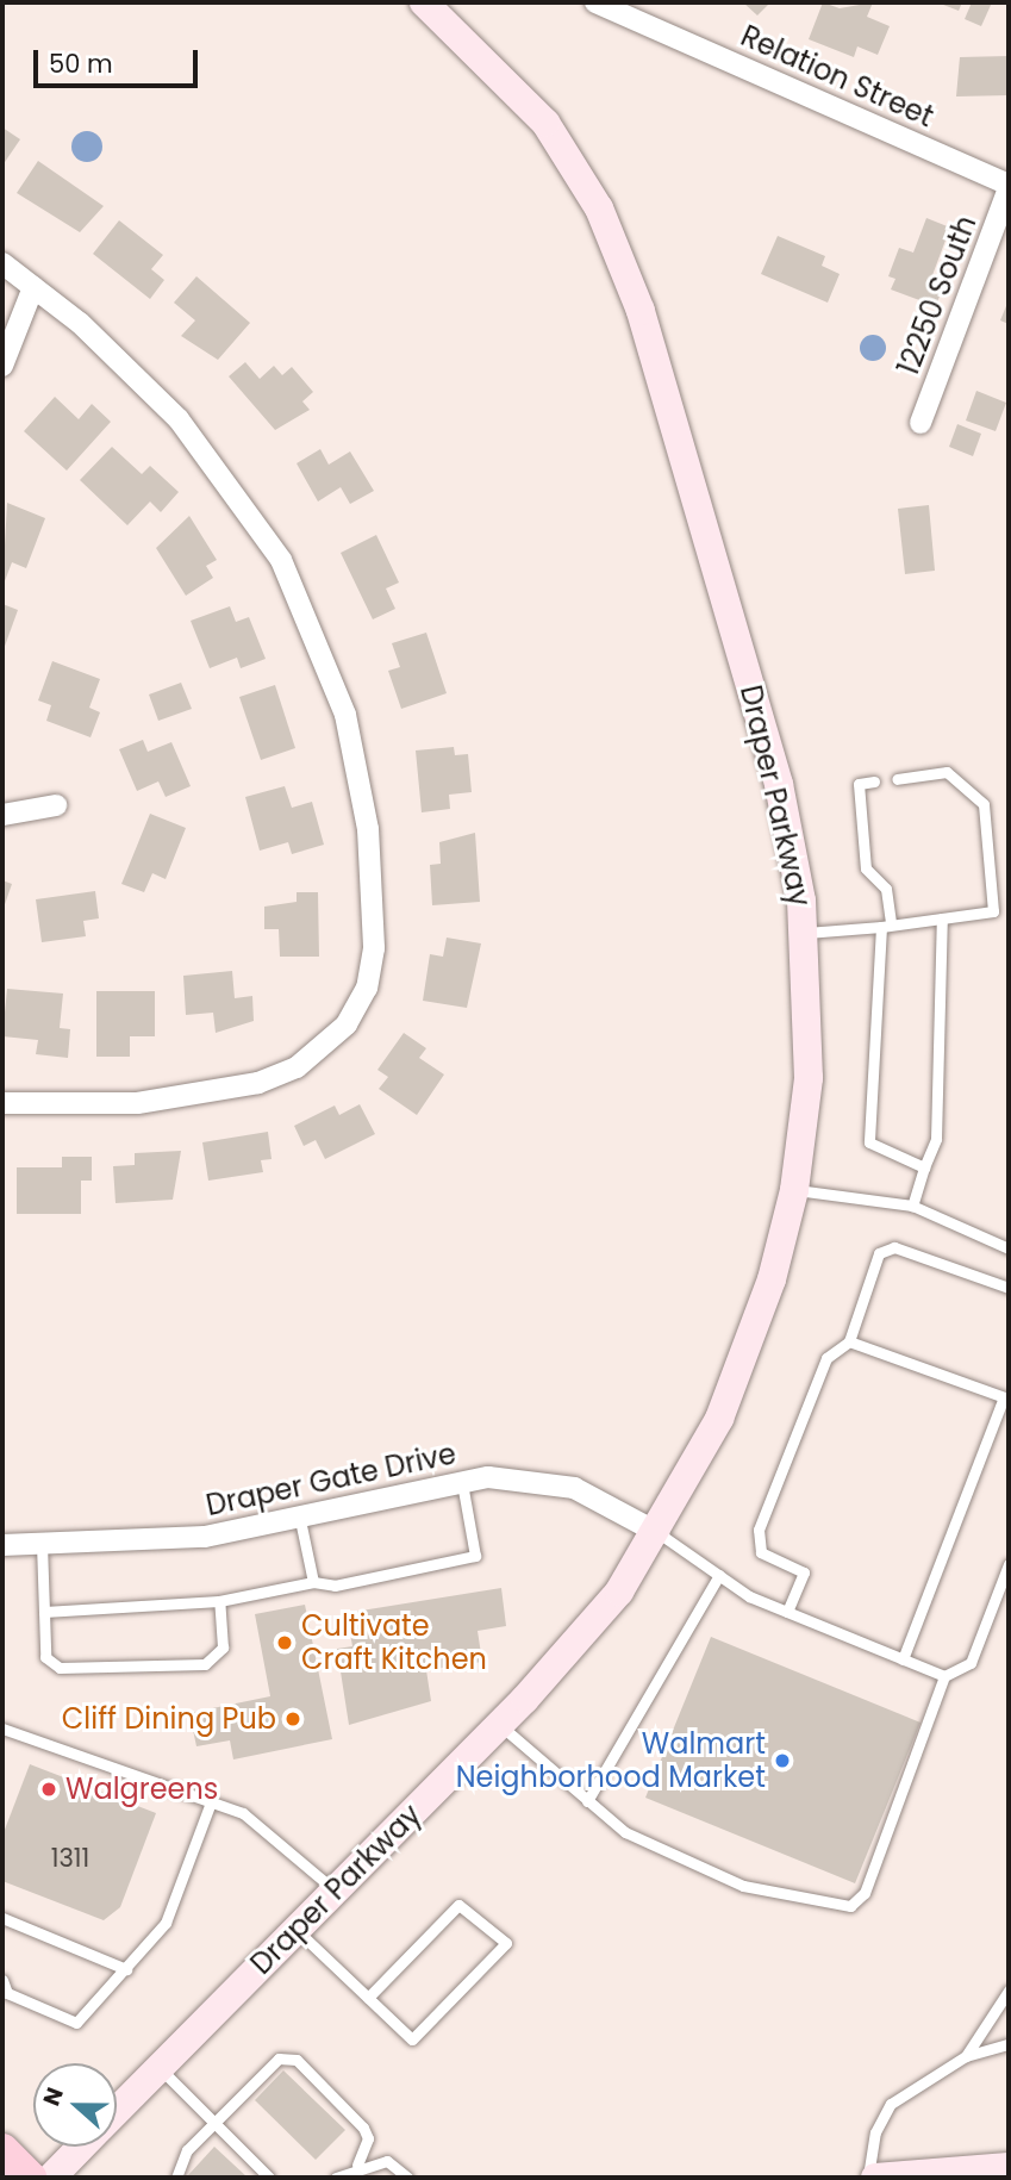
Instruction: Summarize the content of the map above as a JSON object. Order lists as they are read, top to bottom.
{
  "streets": {
    "main road": ["Draper Parkway"],
    "street": ["Relation Street", "12250 South", "Draper Gate Drive"]
  },
  "crossings": [
    ["Relation Street", "12250 South"],
    ["Draper Parkway", "Draper Gate Drive"]
  ],
  "places": [
    "Cultivate Craft Kitchen",
    "Cliff Dining Pub",
    "Walmart Neighborhood Market",
    "Walgreens"
  ],
  "house_numbers": ["1311"],
  "scale_bar": "50 m",
  "north": "left"
}
